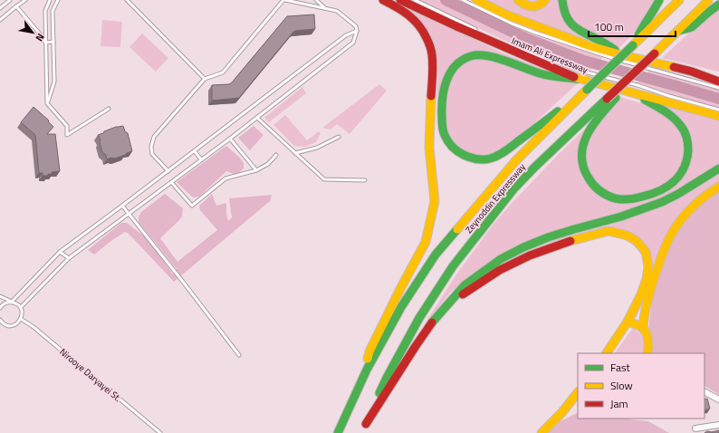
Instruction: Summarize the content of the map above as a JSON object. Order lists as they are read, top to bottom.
{
  "streets": {
    "main road": ["Imam Ali Expressway", "Zeynoddin Expressway"],
    "lane": ["Nirooye Daryayei St."]
  },
  "legend": ["Fast", "Slow", "Jam"],
  "scale_bar": "100 m",
  "north": "bottom right"
}
